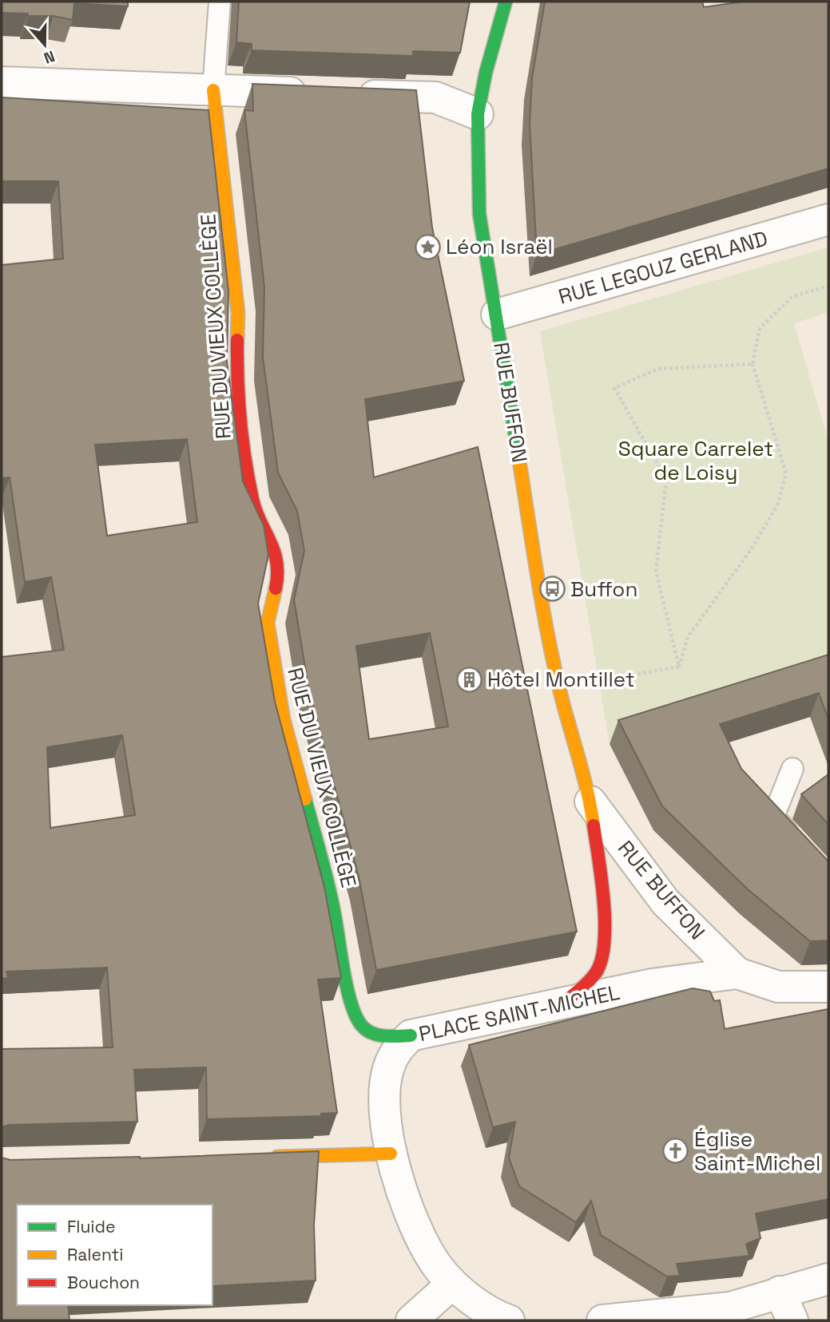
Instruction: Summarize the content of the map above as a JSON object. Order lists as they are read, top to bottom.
{
  "streets": {
    "street": [
      "RUE LEGOUZ GERLAND",
      "RUE DU VIEUX COLLÈGE",
      "RUE BUFFON",
      "PLACE SAINT-MICHEL"
    ]
  },
  "crossings": [
    ["RUE LEGOUZ GERLAND", "RUE BUFFON"],
    ["RUE DU VIEUX COLLÈGE", "PLACE SAINT-MICHEL"],
    ["RUE BUFFON", "PLACE SAINT-MICHEL"]
  ],
  "parks": ["Square Carrelet de Loisy"],
  "places": {
    "place": ["Léon Israël"],
    "bus stop": ["Buffon"],
    "building": ["Hôtel Montillet"],
    "church": ["Église Saint-Michel"]
  },
  "legend": ["Fluide", "Ralenti", "Bouchon"],
  "north": "bottom"
}
